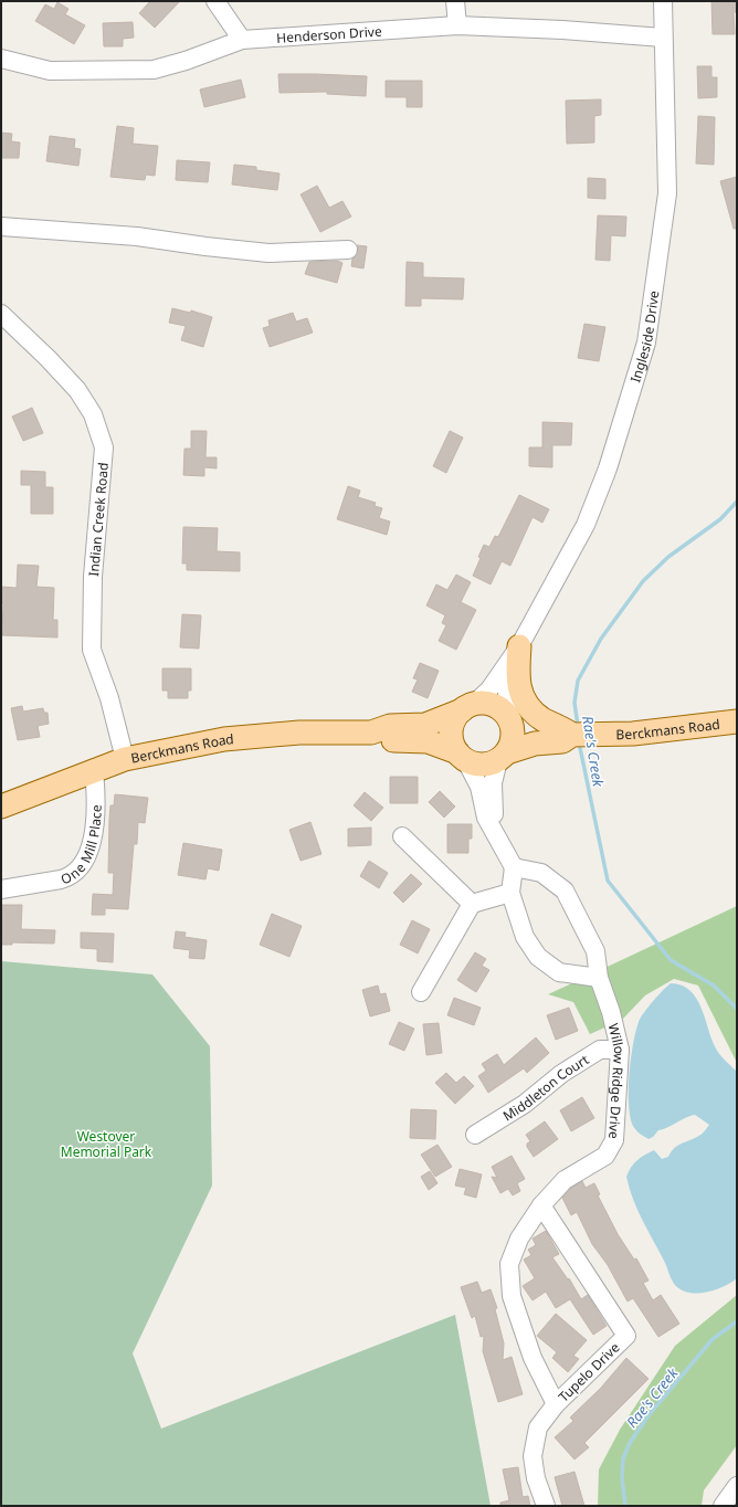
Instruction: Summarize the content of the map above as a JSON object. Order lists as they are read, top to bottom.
{
  "streets": {
    "main road": ["Berckmans Road"],
    "street": [
      "Henderson Drive",
      "Ingleside Drive",
      "Indian Creek Road",
      "One Mill Place",
      "Willow Ridge Drive",
      "Middleton Court",
      "Tupelo Drive"
    ]
  },
  "crossings": [
    ["Henderson Drive", "Ingleside Drive"],
    ["Ingleside Drive", "Berckmans Road"],
    ["Indian Creek Road", "Berckmans Road"],
    ["Berckmans Road", "One Mill Place"],
    ["Willow Ridge Drive", "Middleton Court"],
    ["Willow Ridge Drive", "Tupelo Drive"]
  ],
  "water": ["Rae's Creek"],
  "parks": ["Westover Memorial Park"]
}
